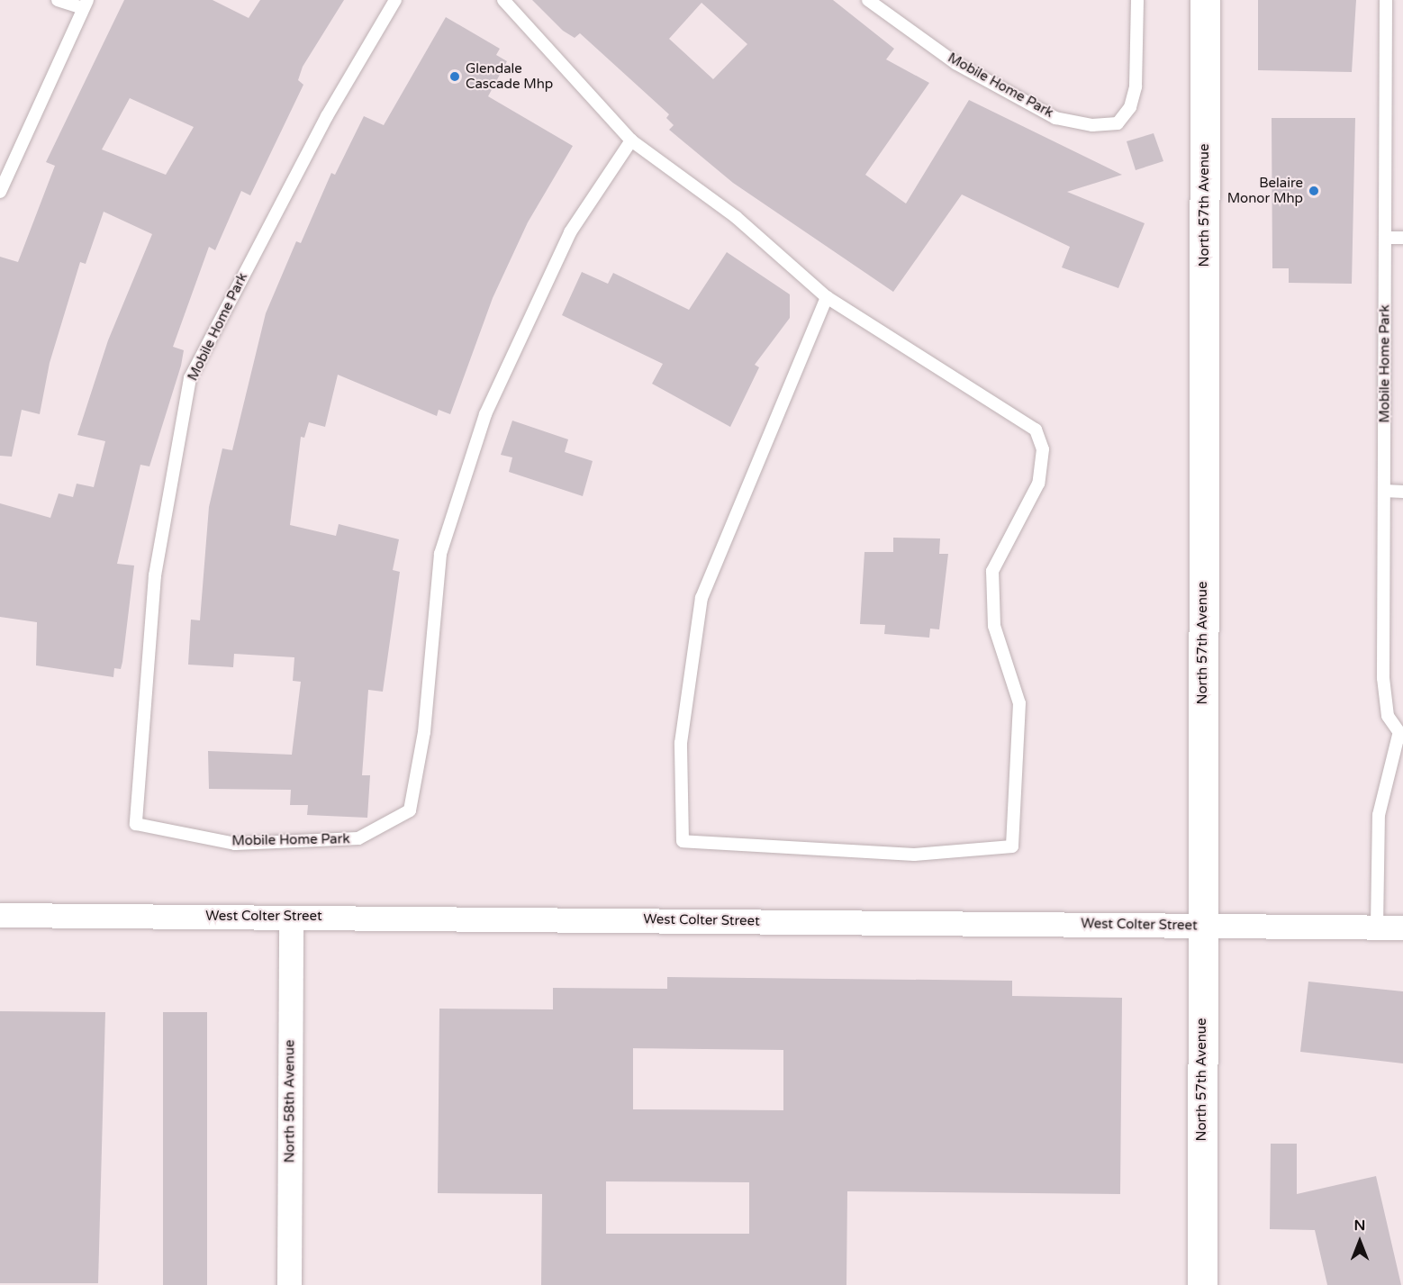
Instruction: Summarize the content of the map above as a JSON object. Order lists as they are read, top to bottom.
{
  "streets": {
    "street": ["North 57th Avenue", "West Colter Street", "North 58th Avenue"],
    "lane": ["Mobile Home Park"]
  },
  "crossings": [
    ["Mobile Home Park", "West Colter Street"],
    ["North 57th Avenue", "West Colter Street"],
    ["West Colter Street", "North 58th Avenue"]
  ],
  "places": ["Glendale Cascade Mhp", "Belaire Monor Mhp"],
  "north": "top"
}
